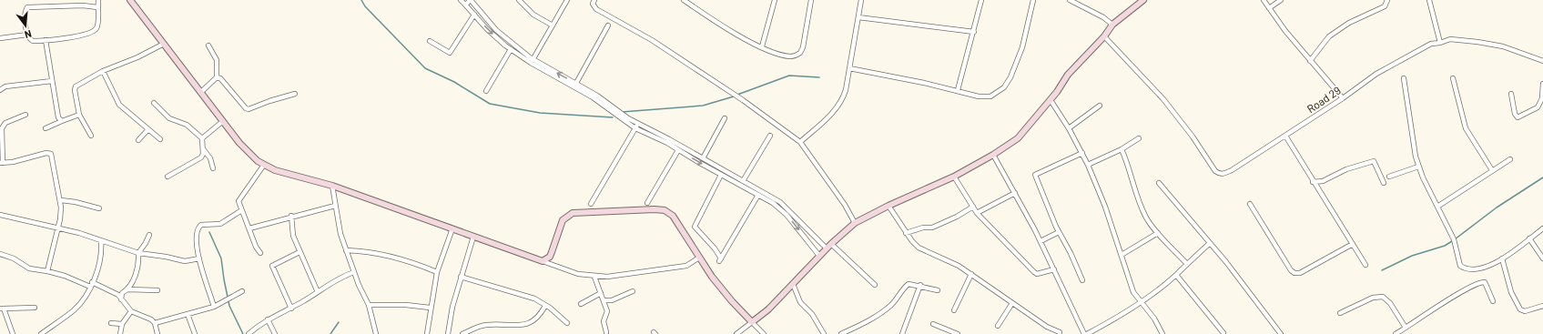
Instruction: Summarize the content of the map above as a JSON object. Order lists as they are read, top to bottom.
{
  "streets": {
    "street": ["Road 29"]
  },
  "north": "bottom"
}
